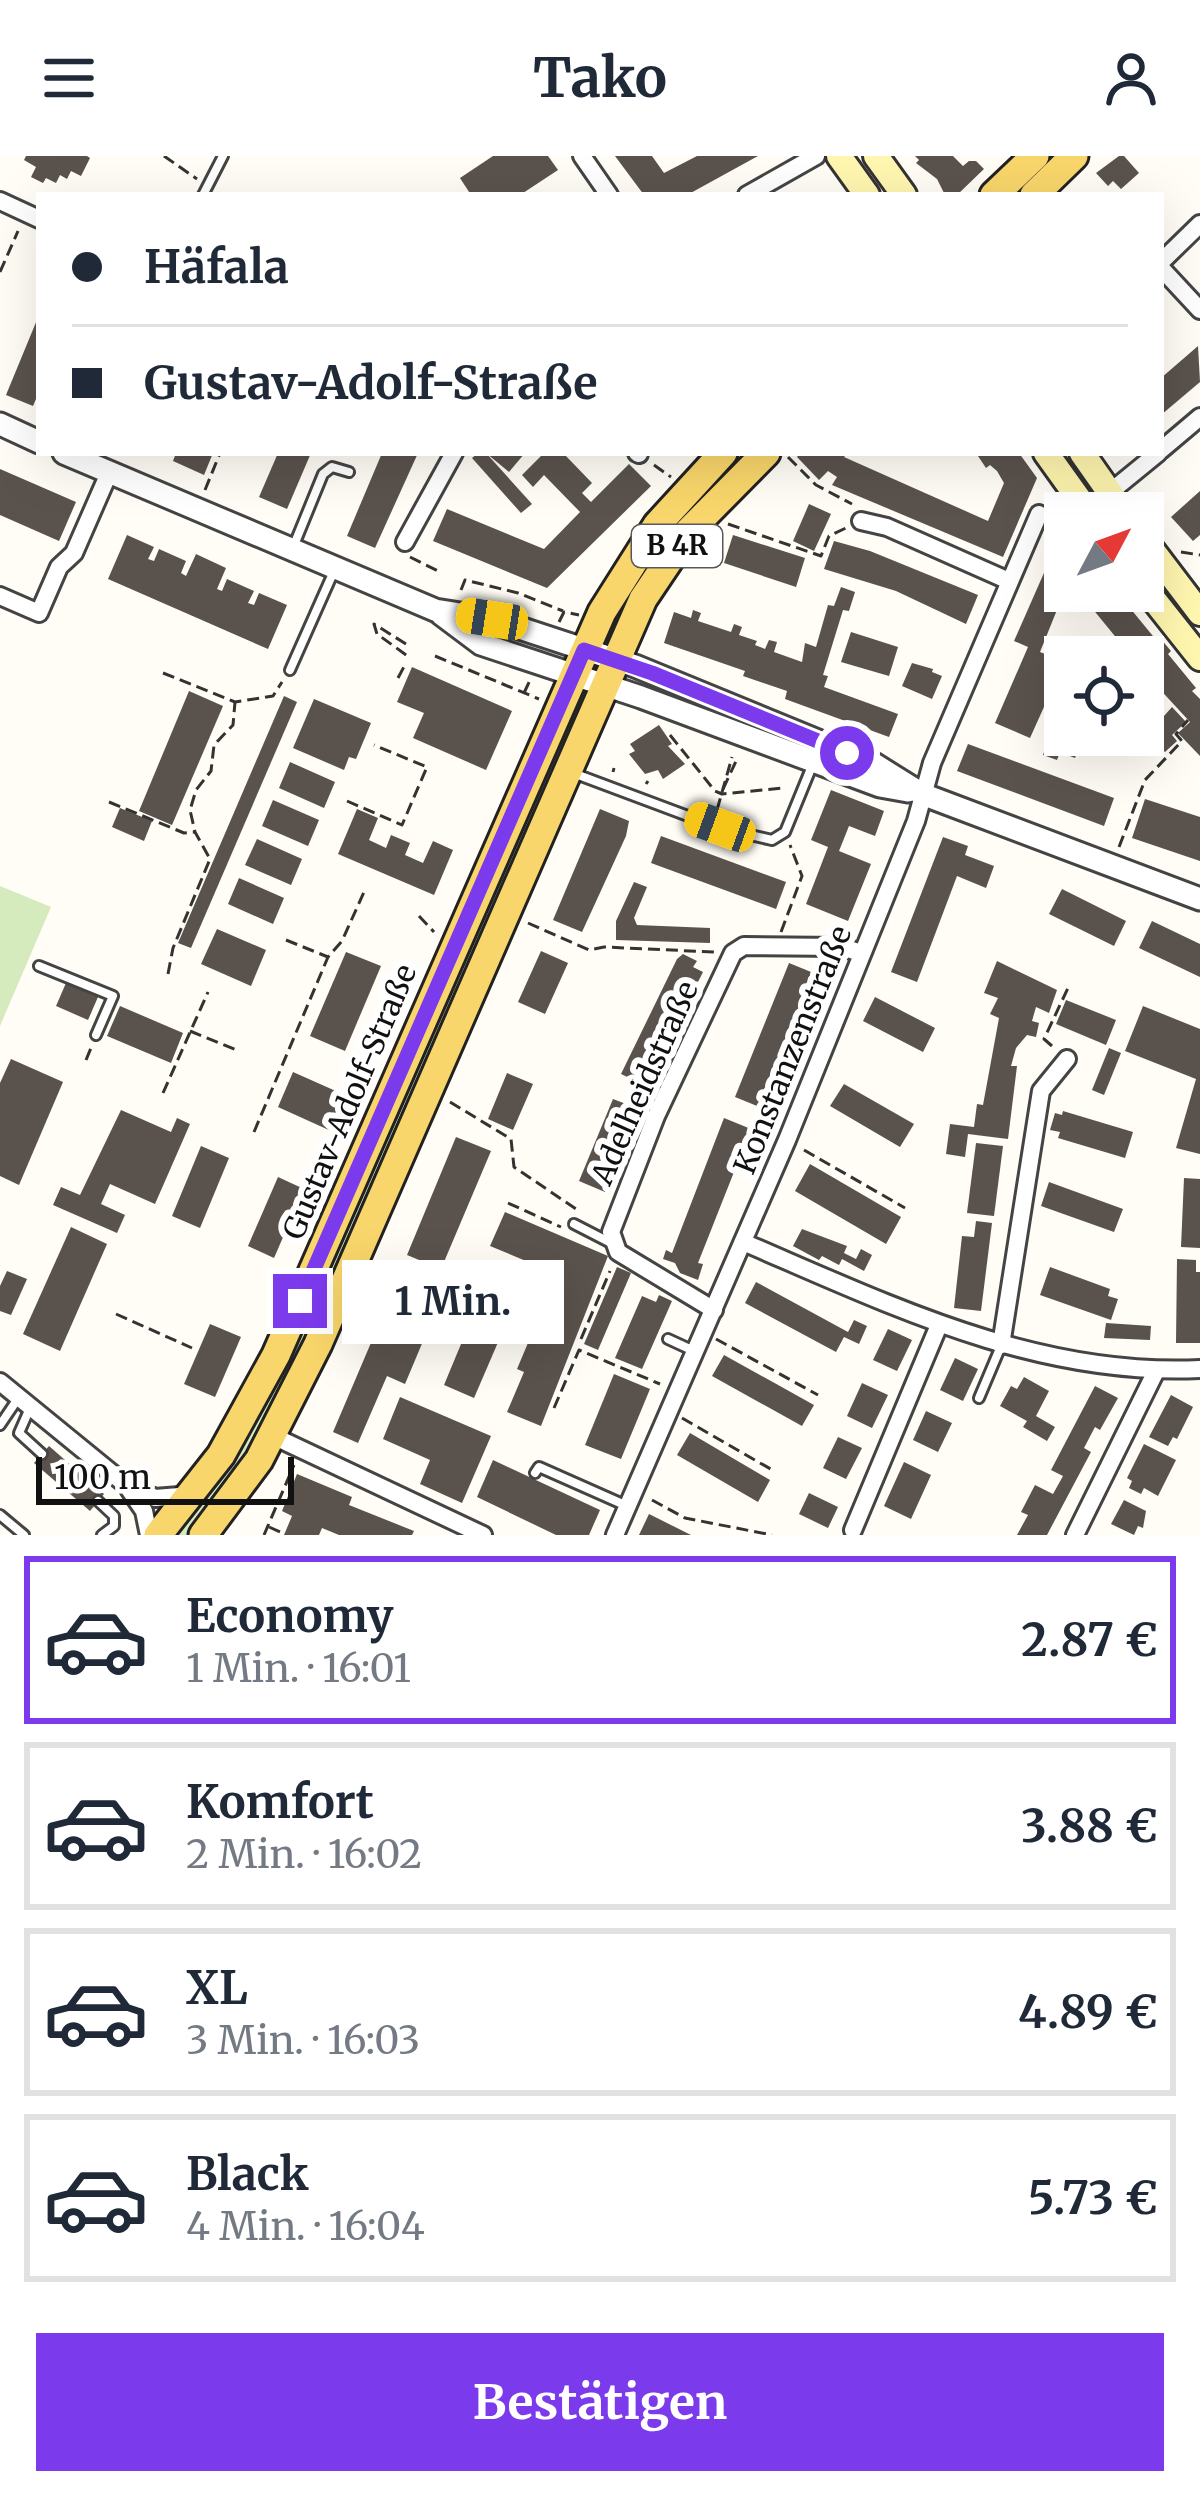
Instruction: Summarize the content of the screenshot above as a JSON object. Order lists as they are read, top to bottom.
{
  "streets": {
    "main road": ["B 4R", "Gustav-Adolf-Straße"],
    "street": ["Konstanzenstraße", "Adelheidstraße"]
  },
  "crossings": [
    ["B 4R", "Gustav-Adolf-Straße"]
  ],
  "scale_bar": "100 m",
  "north": "top right",
  "page": {
    "header": "Tako",
    "banner": ["Häfala", "Gustav-Adolf-Straße"],
    "bubble": "1 Min.",
    "scale": "100 m",
    "list": [
      {
        "name": "Economy",
        "note": "1 Min. · 16:01",
        "value": "2.87 €"
      },
      {
        "name": "Komfort",
        "note": "2 Min. · 16:02",
        "value": "3.88 €"
      },
      {
        "name": "XL",
        "note": "3 Min. · 16:03",
        "value": "4.89 €"
      },
      {
        "name": "Black",
        "note": "4 Min. · 16:04",
        "value": "5.73 €"
      }
    ],
    "buttons": "Bestätigen"
  }
}
